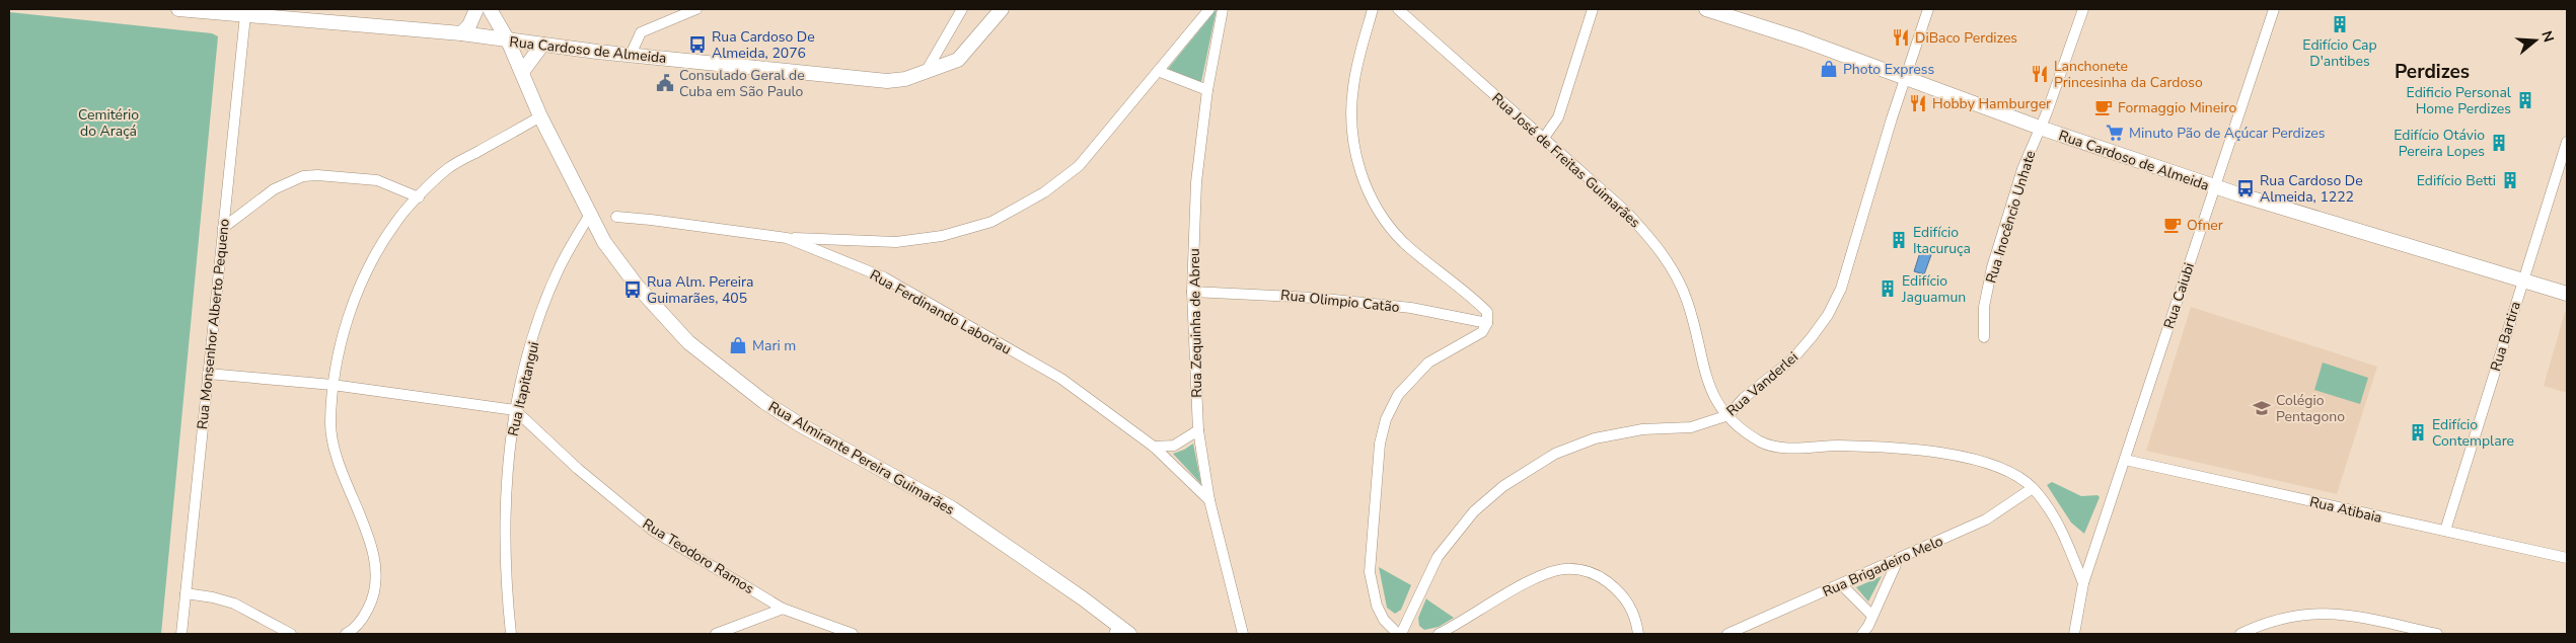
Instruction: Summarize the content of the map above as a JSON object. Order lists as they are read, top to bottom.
{
  "streets": {
    "main road": ["Rua Cardoso de Almeida", "Rua Almirante Pereira Guimarães"],
    "street": [
      "Rua José de Freitas Guimarães",
      "Rua Inocêncio Unhate",
      "Rua Caiubi",
      "Rua Olimpio Catão",
      "Rua Ferdinando Laboriau",
      "Rua Zequinha de Abreu",
      "Rua Monsenhor Alberto Pequeno",
      "Rua Bartira",
      "Rua Vanderlei",
      "Rua Itapitangui",
      "Rua Atibaia",
      "Rua Teodoro Ramos",
      "Rua Brigadeiro Melo"
    ]
  },
  "crossings": [
    ["Rua Cardoso de Almeida", "Rua Inocêncio Unhate"],
    ["Rua Cardoso de Almeida", "Rua Caiubi"],
    ["Rua Cardoso de Almeida", "Rua Monsenhor Alberto Pequeno"],
    ["Rua Cardoso de Almeida", "Rua Bartira"],
    ["Rua Cardoso de Almeida", "Rua Vanderlei"],
    ["Rua Cardoso de Almeida", "Rua Almirante Pereira Guimarães"],
    ["Rua José de Freitas Guimarães", "Rua Caiubi"],
    ["Rua José de Freitas Guimarães", "Rua Vanderlei"],
    ["Rua José de Freitas Guimarães", "Rua Brigadeiro Melo"],
    ["Rua Caiubi", "Rua Atibaia"],
    ["Rua Olimpio Catão", "Rua Zequinha de Abreu"],
    ["Rua Ferdinando Laboriau", "Rua Zequinha de Abreu"],
    ["Rua Bartira", "Rua Atibaia"],
    ["Rua Itapitangui", "Rua Almirante Pereira Guimarães"],
    ["Rua Itapitangui", "Rua Teodoro Ramos"]
  ],
  "districts": ["Perdizes"],
  "parks": ["Cemitério do Araçá"],
  "places": {
    "building": [
      "Edifício Cap D'antibes",
      "Edificio Personal Home Perdizes",
      "Edifício Otávio Pereira Lopes",
      "Edifício Betti",
      "Edifício Itacuruça",
      "Edifício Jaguamun",
      "Edifício Contemplare"
    ],
    "restaurant": ["DiBaco Perdizes", "Lanchonete Princesinha da Cardoso", "Hobby Hamburger"],
    "bus stop": ["Rua Cardoso De Almeida, 2076", "Rua Cardoso De Almeida, 1222", "Rua Alm. Pereira Guimarães, 405"],
    "shop": ["Photo Express", "Mari m"],
    "public building": ["Consulado Geral de Cuba em São Paulo"],
    "cafe": ["Formaggio Mineiro", "Ofner"],
    "supermarket": ["Minuto Pão de Açúcar Perdizes"],
    "school or university": ["Colégio Pentagono"]
  },
  "north": "right"
}
